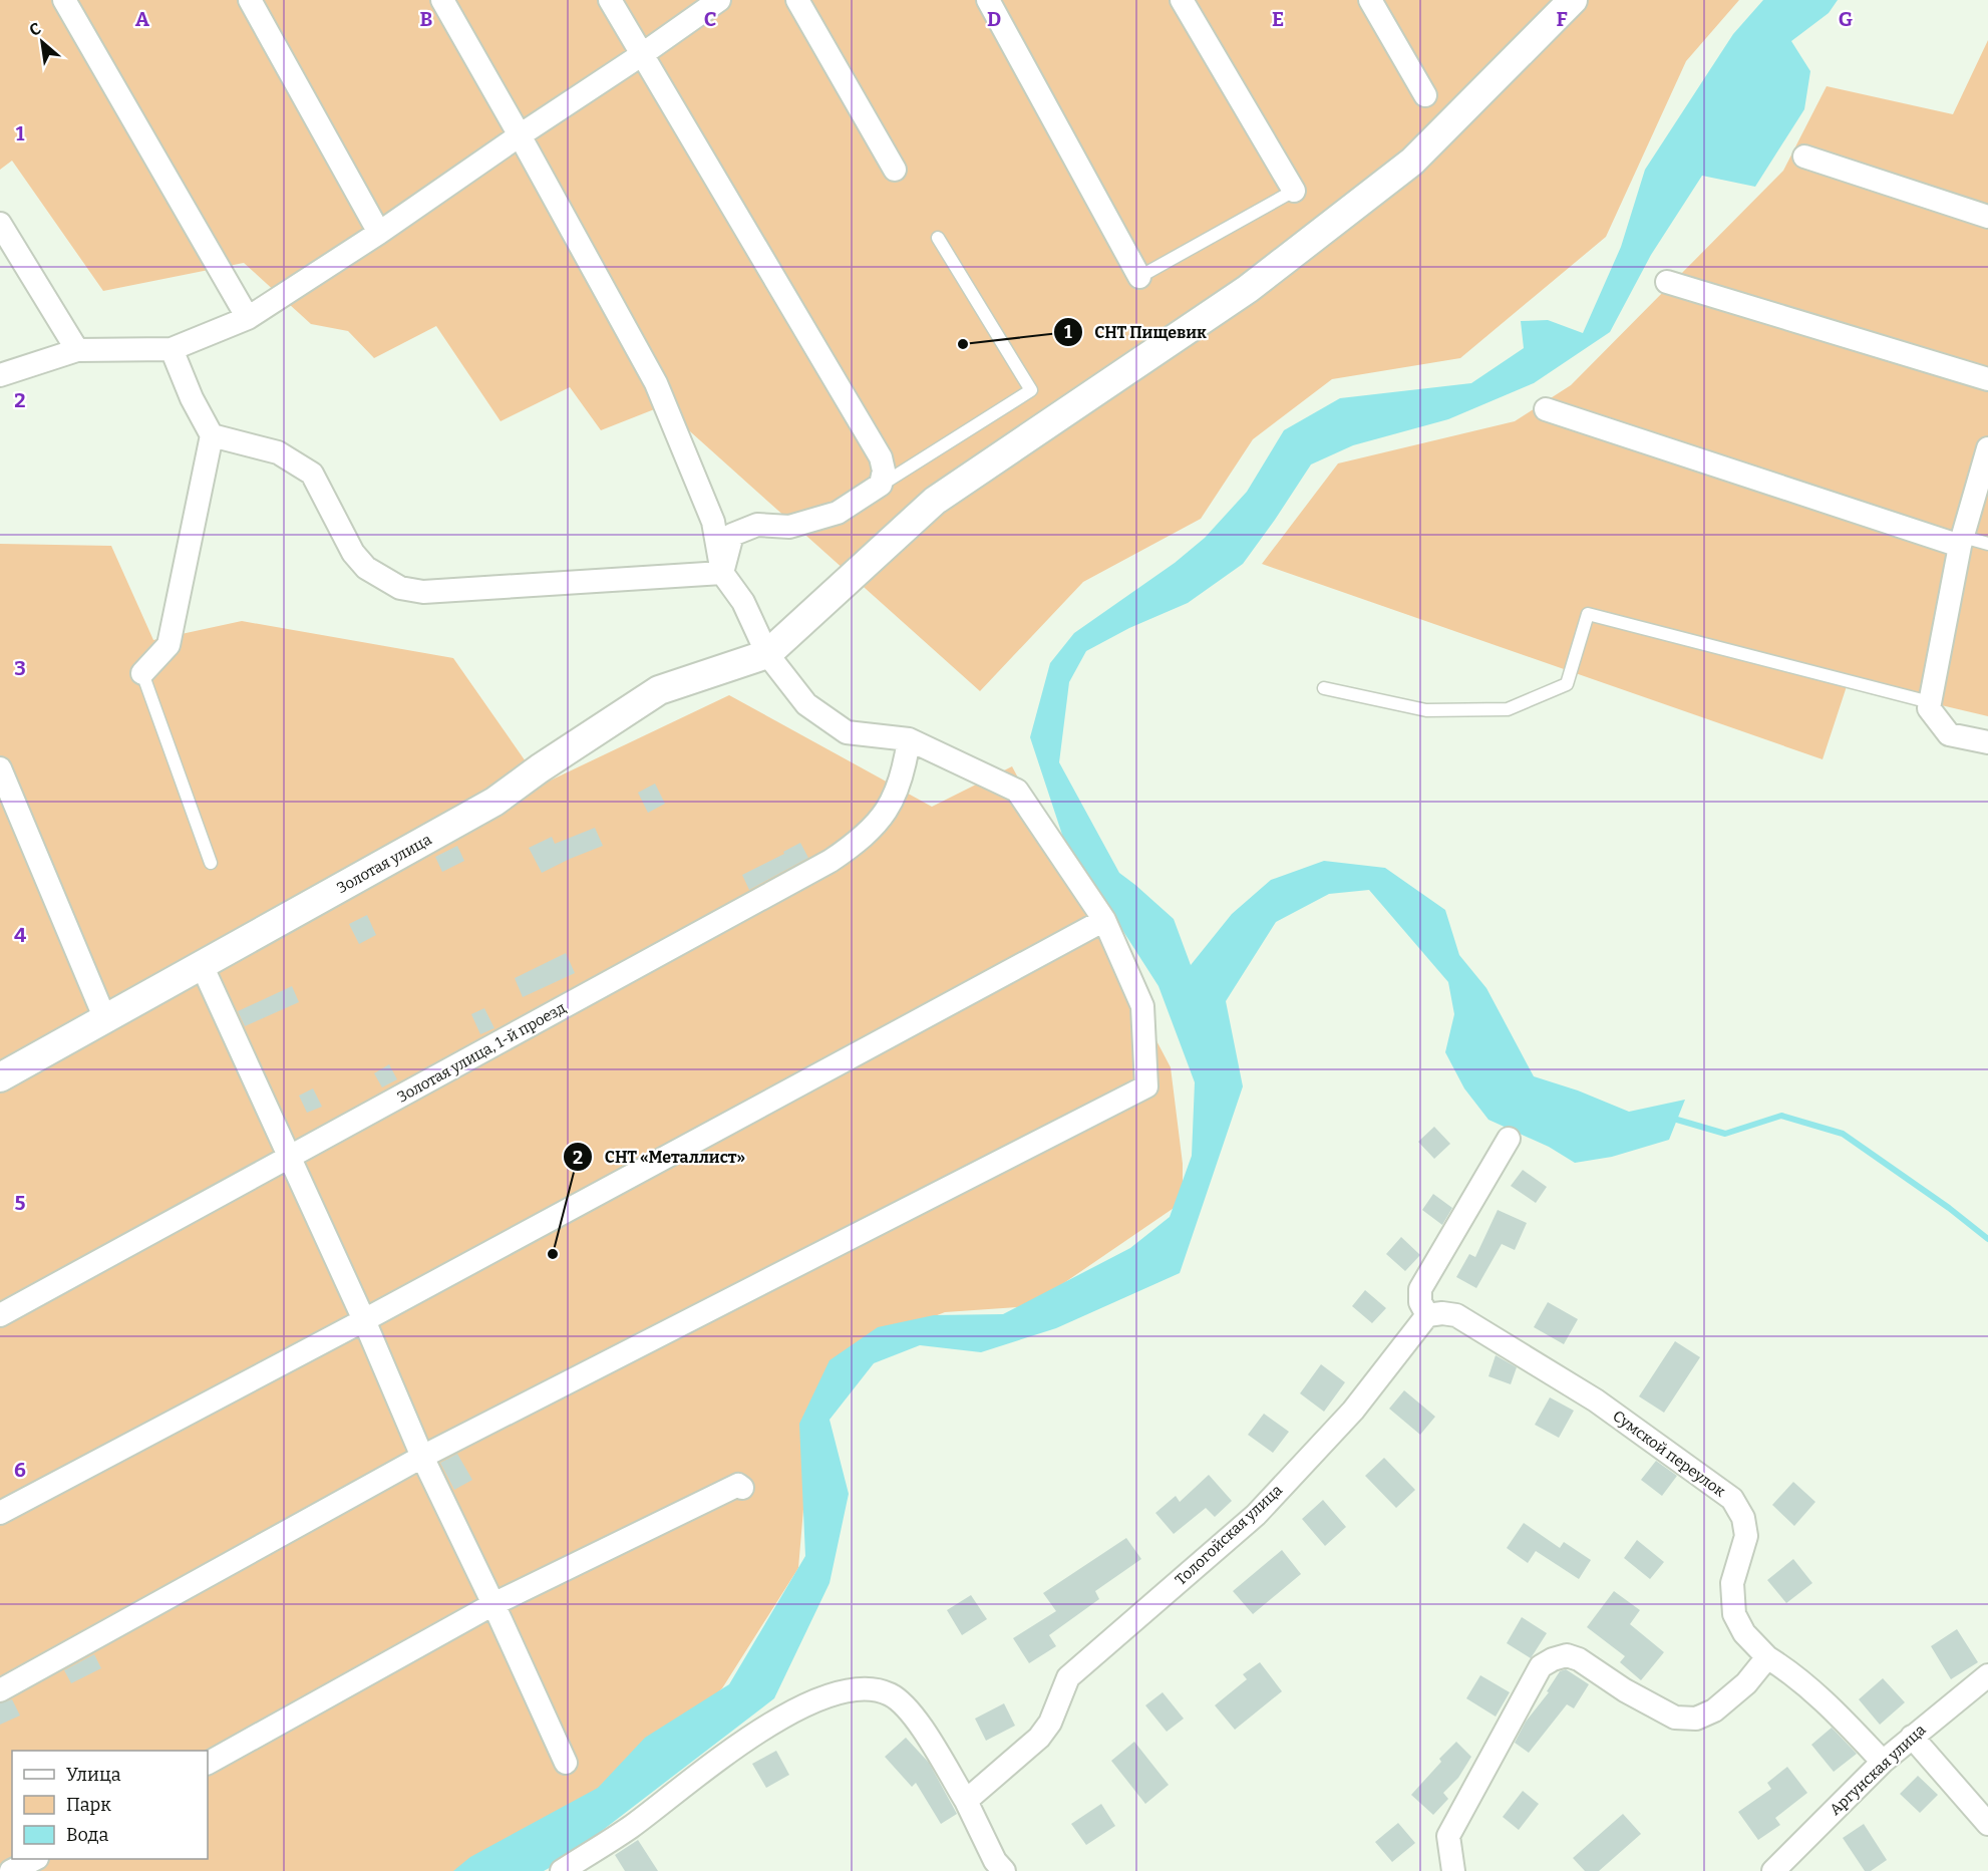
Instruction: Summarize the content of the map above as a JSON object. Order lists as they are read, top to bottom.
{
  "streets": {
    "street": [
      "Золотая улица",
      "Золотая улица, 1-й проезд",
      "Сумской переулок",
      "Тологойская улица",
      "Аргунская улица"
    ]
  },
  "crossings": [
    ["Сумской переулок", "Тологойская улица"],
    ["Сумской переулок", "Аргунская улица"]
  ],
  "places": ["СНТ Пищевик", "СНТ «Металлист»"],
  "legend": ["Улица", "Парк", "Вода"],
  "north": "top left",
  "grid": {
    "columns": [
      "A",
      "B",
      "C",
      "D",
      "E",
      "F",
      "G"
    ],
    "rows": [
      "1",
      "2",
      "3",
      "4",
      "5",
      "6"
    ]
  }
}
